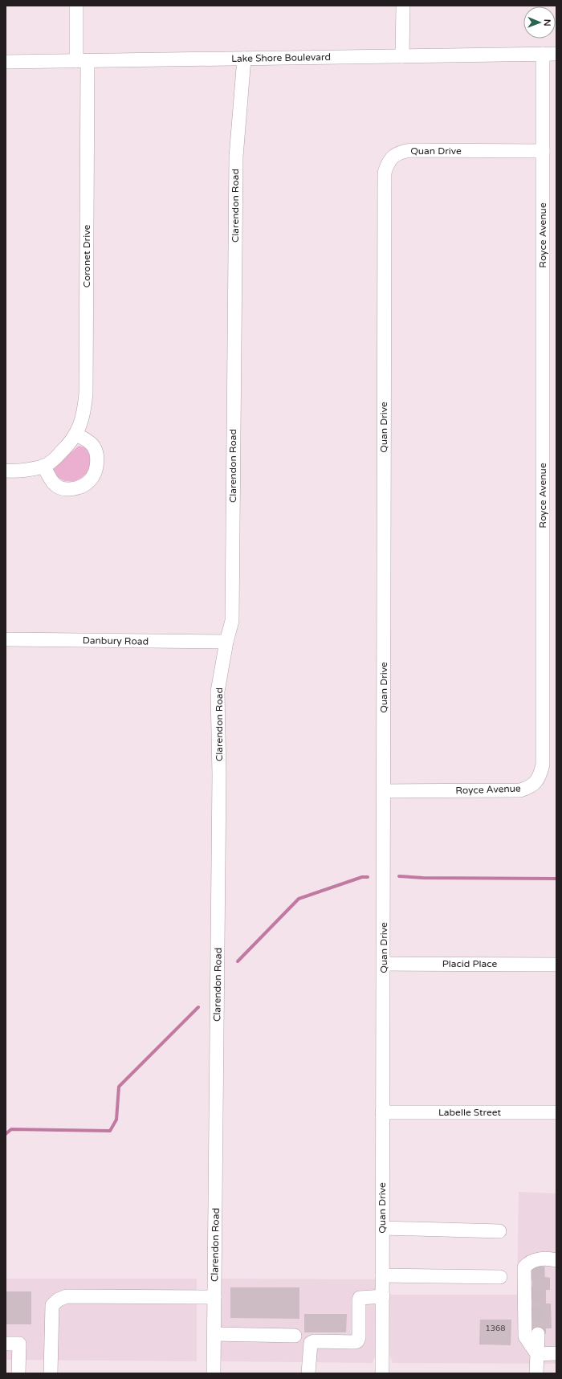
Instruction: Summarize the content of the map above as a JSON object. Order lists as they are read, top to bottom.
{
  "streets": {
    "street": [
      "Lake Shore Boulevard",
      "Quan Drive",
      "Clarendon Road",
      "Royce Avenue",
      "Coronet Drive",
      "Danbury Road",
      "Placid Place",
      "Labelle Street"
    ]
  },
  "crossings": [
    ["Lake Shore Boulevard", "Clarendon Road"],
    ["Lake Shore Boulevard", "Royce Avenue"],
    ["Lake Shore Boulevard", "Coronet Drive"],
    ["Quan Drive", "Royce Avenue"],
    ["Quan Drive", "Placid Place"],
    ["Quan Drive", "Labelle Street"],
    ["Clarendon Road", "Danbury Road"]
  ],
  "house_numbers": ["1368"],
  "north": "right"
}
